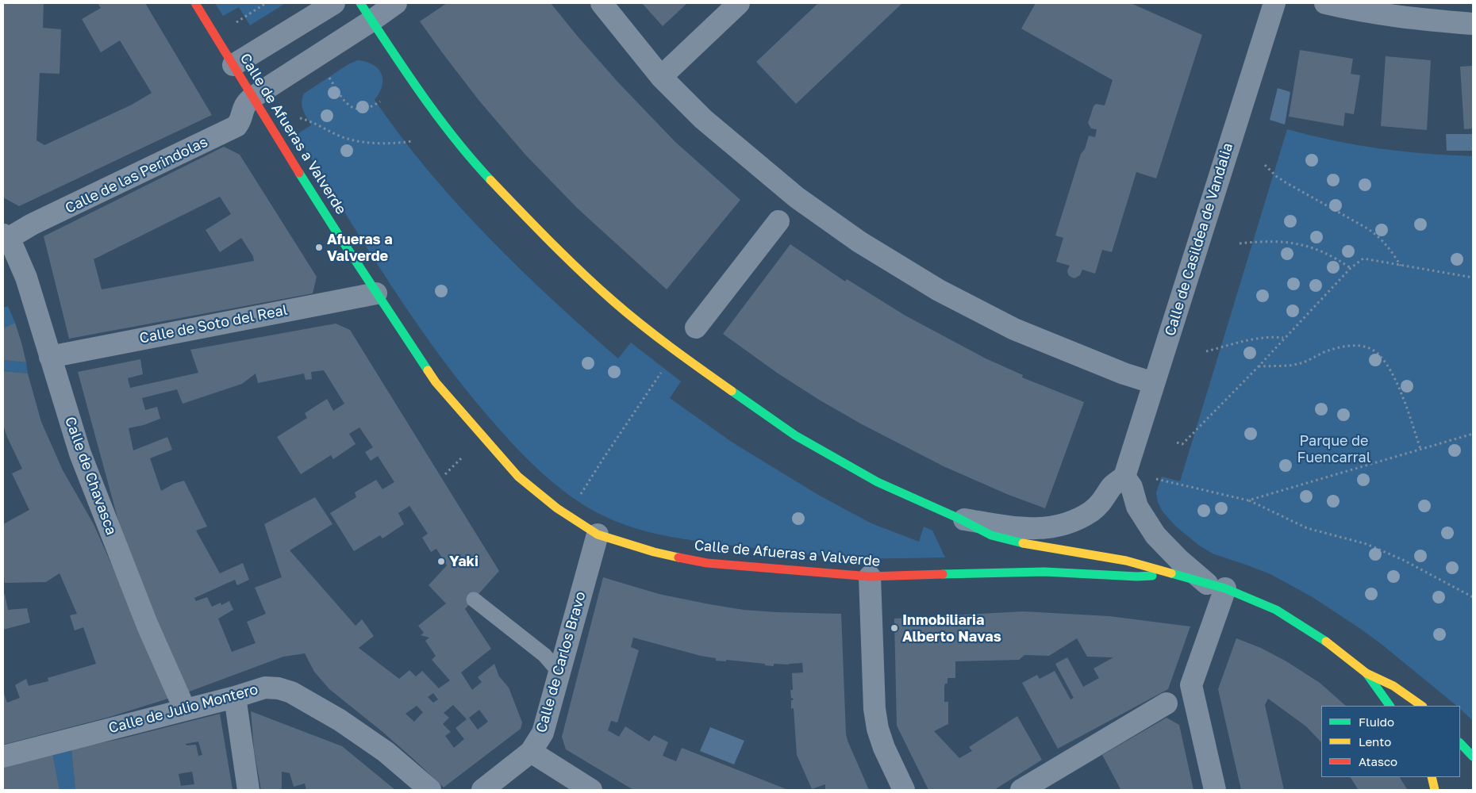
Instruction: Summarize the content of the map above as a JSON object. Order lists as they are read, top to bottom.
{
  "streets": {
    "street": [
      "Calle de Afueras a Valverde",
      "Calle de las Perindolas",
      "Calle de Casildea de Vandalia",
      "Calle de Soto del Real",
      "Calle de Chavasca",
      "Calle de Carlos Bravo",
      "Calle de Julio Montero"
    ]
  },
  "crossings": [
    ["Calle de Afueras a Valverde", "Calle de las Perindolas"],
    ["Calle de Afueras a Valverde", "Calle de Soto del Real"],
    ["Calle de Afueras a Valverde", "Calle de Carlos Bravo"],
    ["Calle de las Perindolas", "Calle de Chavasca"],
    ["Calle de Soto del Real", "Calle de Chavasca"],
    ["Calle de Chavasca", "Calle de Julio Montero"]
  ],
  "parks": ["Parque de Fuencarral"],
  "places": ["Afueras a Valverde", "Yaki", "Inmobiliaria Alberto Navas"],
  "legend": ["Fluido", "Lento", "Atasco"]
}
